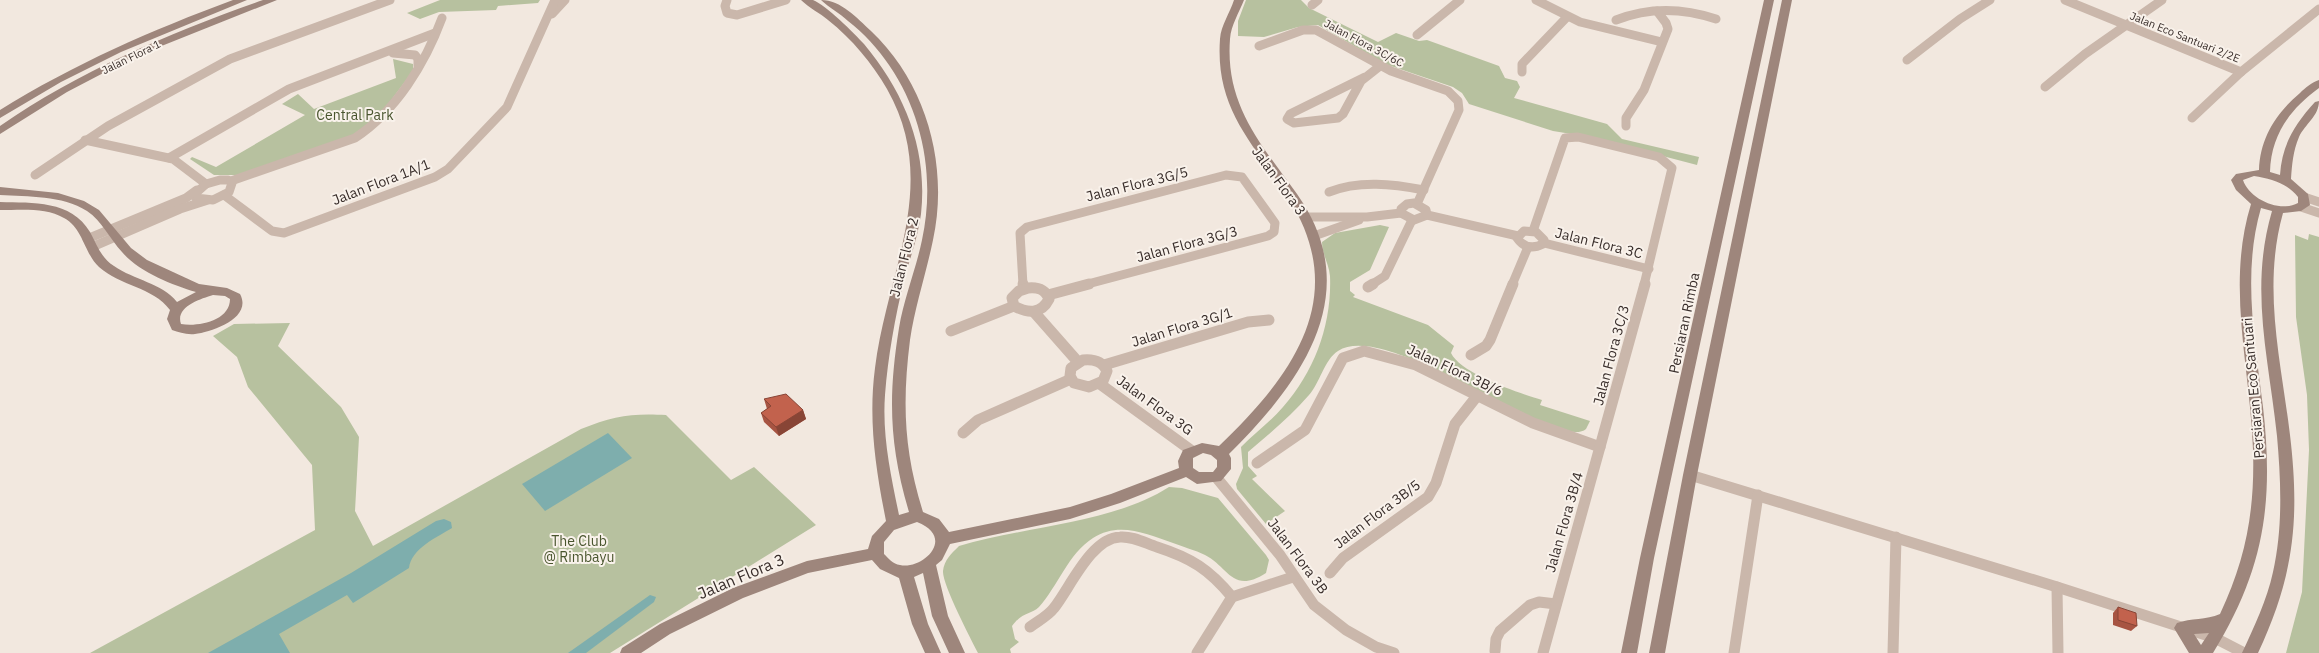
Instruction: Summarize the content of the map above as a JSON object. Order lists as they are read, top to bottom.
{
  "streets": {
    "street": [
      "Jalan Eco Santuari 2/2E",
      "Jalan Flora 3C/6C",
      "Jalan Flora 1",
      "Jalan Flora 3",
      "Jalan Flora 1A/1",
      "Jalan Flora 3G/5",
      "Jalan Flora 3C",
      "Jalan Flora 3G/3",
      "Jalan Flora 2",
      "Persiaran Rimba",
      "Jalan Flora 3G/1",
      "Jalan Flora 3C/3",
      "Jalan Flora 3B/6",
      "Persiaran Eco Santuari",
      "Jalan Flora 3G",
      "Jalan Flora 3B/5",
      "Jalan Flora 3B/4",
      "Jalan Flora 3B"
    ]
  },
  "crossings": [
    ["Jalan Flora 3", "Jalan Flora 2"],
    ["Jalan Flora 3", "Jalan Flora 3G"],
    ["Jalan Flora 3", "Jalan Flora 3B"],
    ["Jalan Flora 3G/5", "Jalan Flora 3G/3"],
    ["Jalan Flora 3C", "Jalan Flora 3C/3"],
    ["Jalan Flora 3G/1", "Jalan Flora 3G"],
    ["Jalan Flora 3C/3", "Jalan Flora 3B/6"],
    ["Jalan Flora 3C/3", "Jalan Flora 3B/4"],
    ["Jalan Flora 3B/6", "Jalan Flora 3B/5"],
    ["Jalan Flora 3B/6", "Jalan Flora 3B/4"],
    ["Jalan Flora 3G", "Jalan Flora 3B"]
  ],
  "parks": ["Central Park", "The Club @ Rimbayu"]
}
